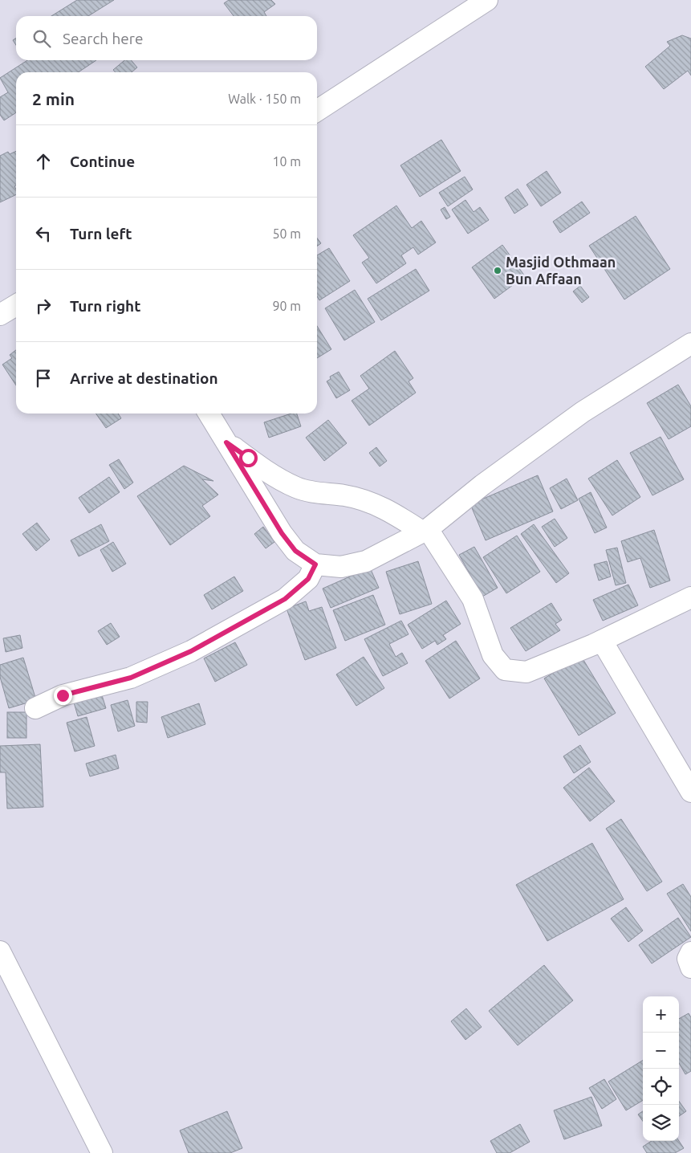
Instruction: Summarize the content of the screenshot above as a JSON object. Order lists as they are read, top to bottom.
{
  "places": ["Masjid Othmaan Bun Affaan"],
  "page": {
    "search": "Search here",
    "heading": ["2 min", "Walk · 150 m"],
    "list": [
      ["Continue", "10 m"],
      ["Turn left", "50 m"],
      ["Turn right", "90 m"],
      "Arrive at destination"
    ],
    "map_buttons": ["+", "−"]
  }
}
